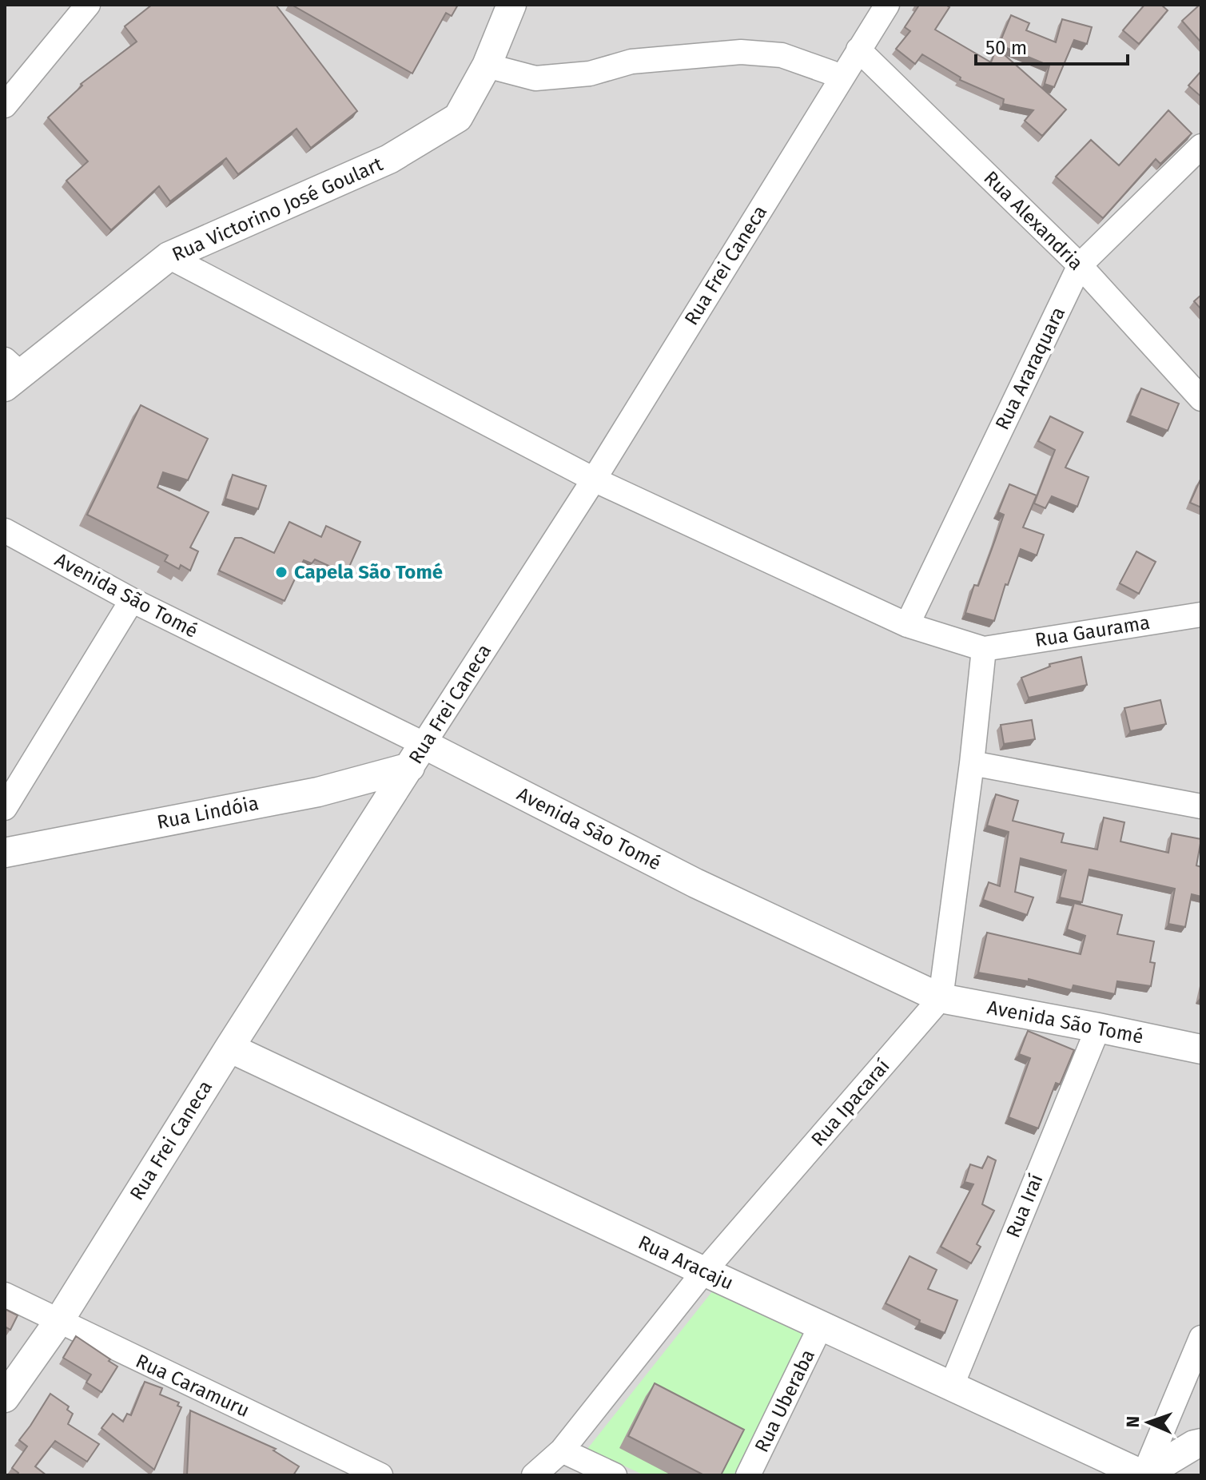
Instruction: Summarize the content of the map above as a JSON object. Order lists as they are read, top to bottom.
{
  "streets": {
    "street": [
      "Rua Victorino José Goulart",
      "Rua Alexandria",
      "Rua Frei Caneca",
      "Rua Araraquara",
      "Avenida São Tomé",
      "Rua Gaurama",
      "Rua Lindóia",
      "Rua Ipacaraí",
      "Rua Iraí",
      "Rua Aracaju",
      "Rua Caramuru",
      "Rua Uberaba"
    ]
  },
  "crossings": [
    ["Rua Alexandria", "Rua Frei Caneca"],
    ["Rua Alexandria", "Rua Araraquara"],
    ["Rua Frei Caneca", "Avenida São Tomé"],
    ["Rua Frei Caneca", "Rua Lindóia"],
    ["Rua Frei Caneca", "Rua Aracaju"],
    ["Rua Frei Caneca", "Rua Caramuru"],
    ["Avenida São Tomé", "Rua Lindóia"],
    ["Avenida São Tomé", "Rua Ipacaraí"],
    ["Avenida São Tomé", "Rua Iraí"],
    ["Rua Ipacaraí", "Rua Aracaju"],
    ["Rua Iraí", "Rua Aracaju"],
    ["Rua Aracaju", "Rua Uberaba"]
  ],
  "places": ["Capela São Tomé"],
  "scale_bar": "50 m",
  "north": "left"
}
